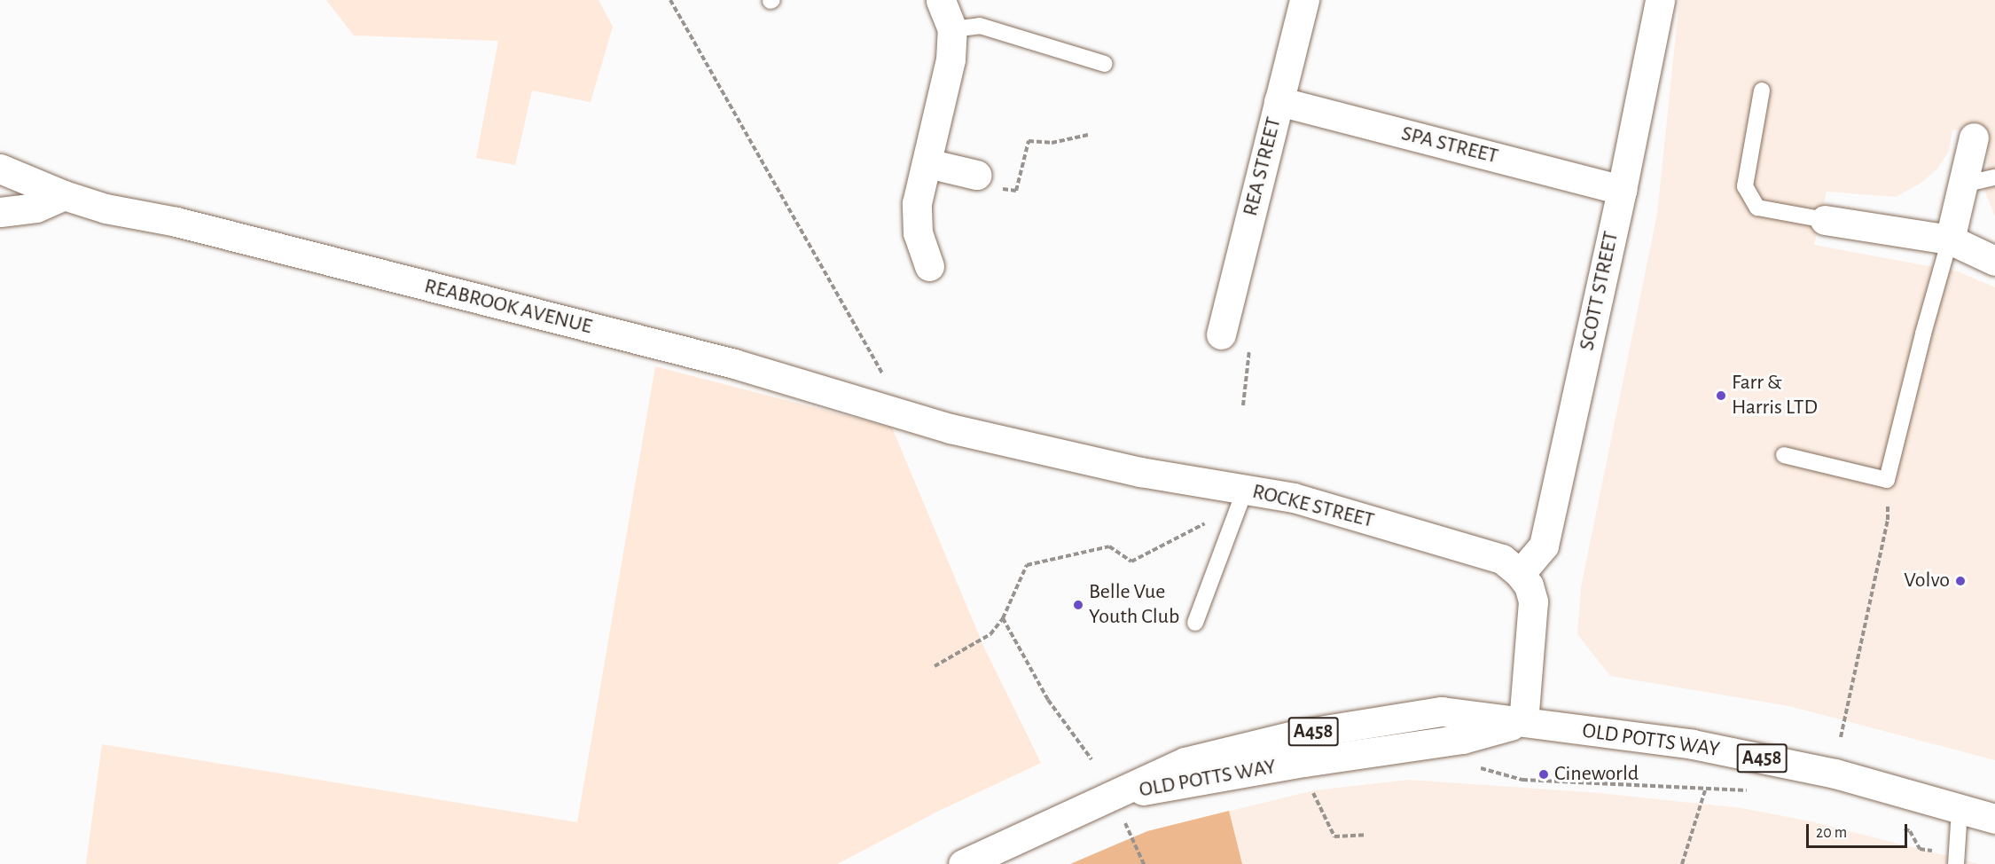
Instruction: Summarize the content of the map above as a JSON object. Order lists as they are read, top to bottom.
{
  "streets": {
    "street": [
      "SPA STREET",
      "REA STREET",
      "SCOTT STREET",
      "REABROOK AVENUE",
      "ROCKE STREET",
      "A458",
      "OLD POTTS WAY"
    ]
  },
  "crossings": [
    ["SPA STREET", "REA STREET"],
    ["SPA STREET", "SCOTT STREET"],
    ["SCOTT STREET", "ROCKE STREET"],
    ["REABROOK AVENUE", "ROCKE STREET"],
    ["ROCKE STREET", "OLD POTTS WAY"]
  ],
  "places": [
    "Farr & Harris LTD",
    "Volvo",
    "Belle Vue Youth Club",
    "Cineworld"
  ],
  "scale_bar": "20 m"
}
